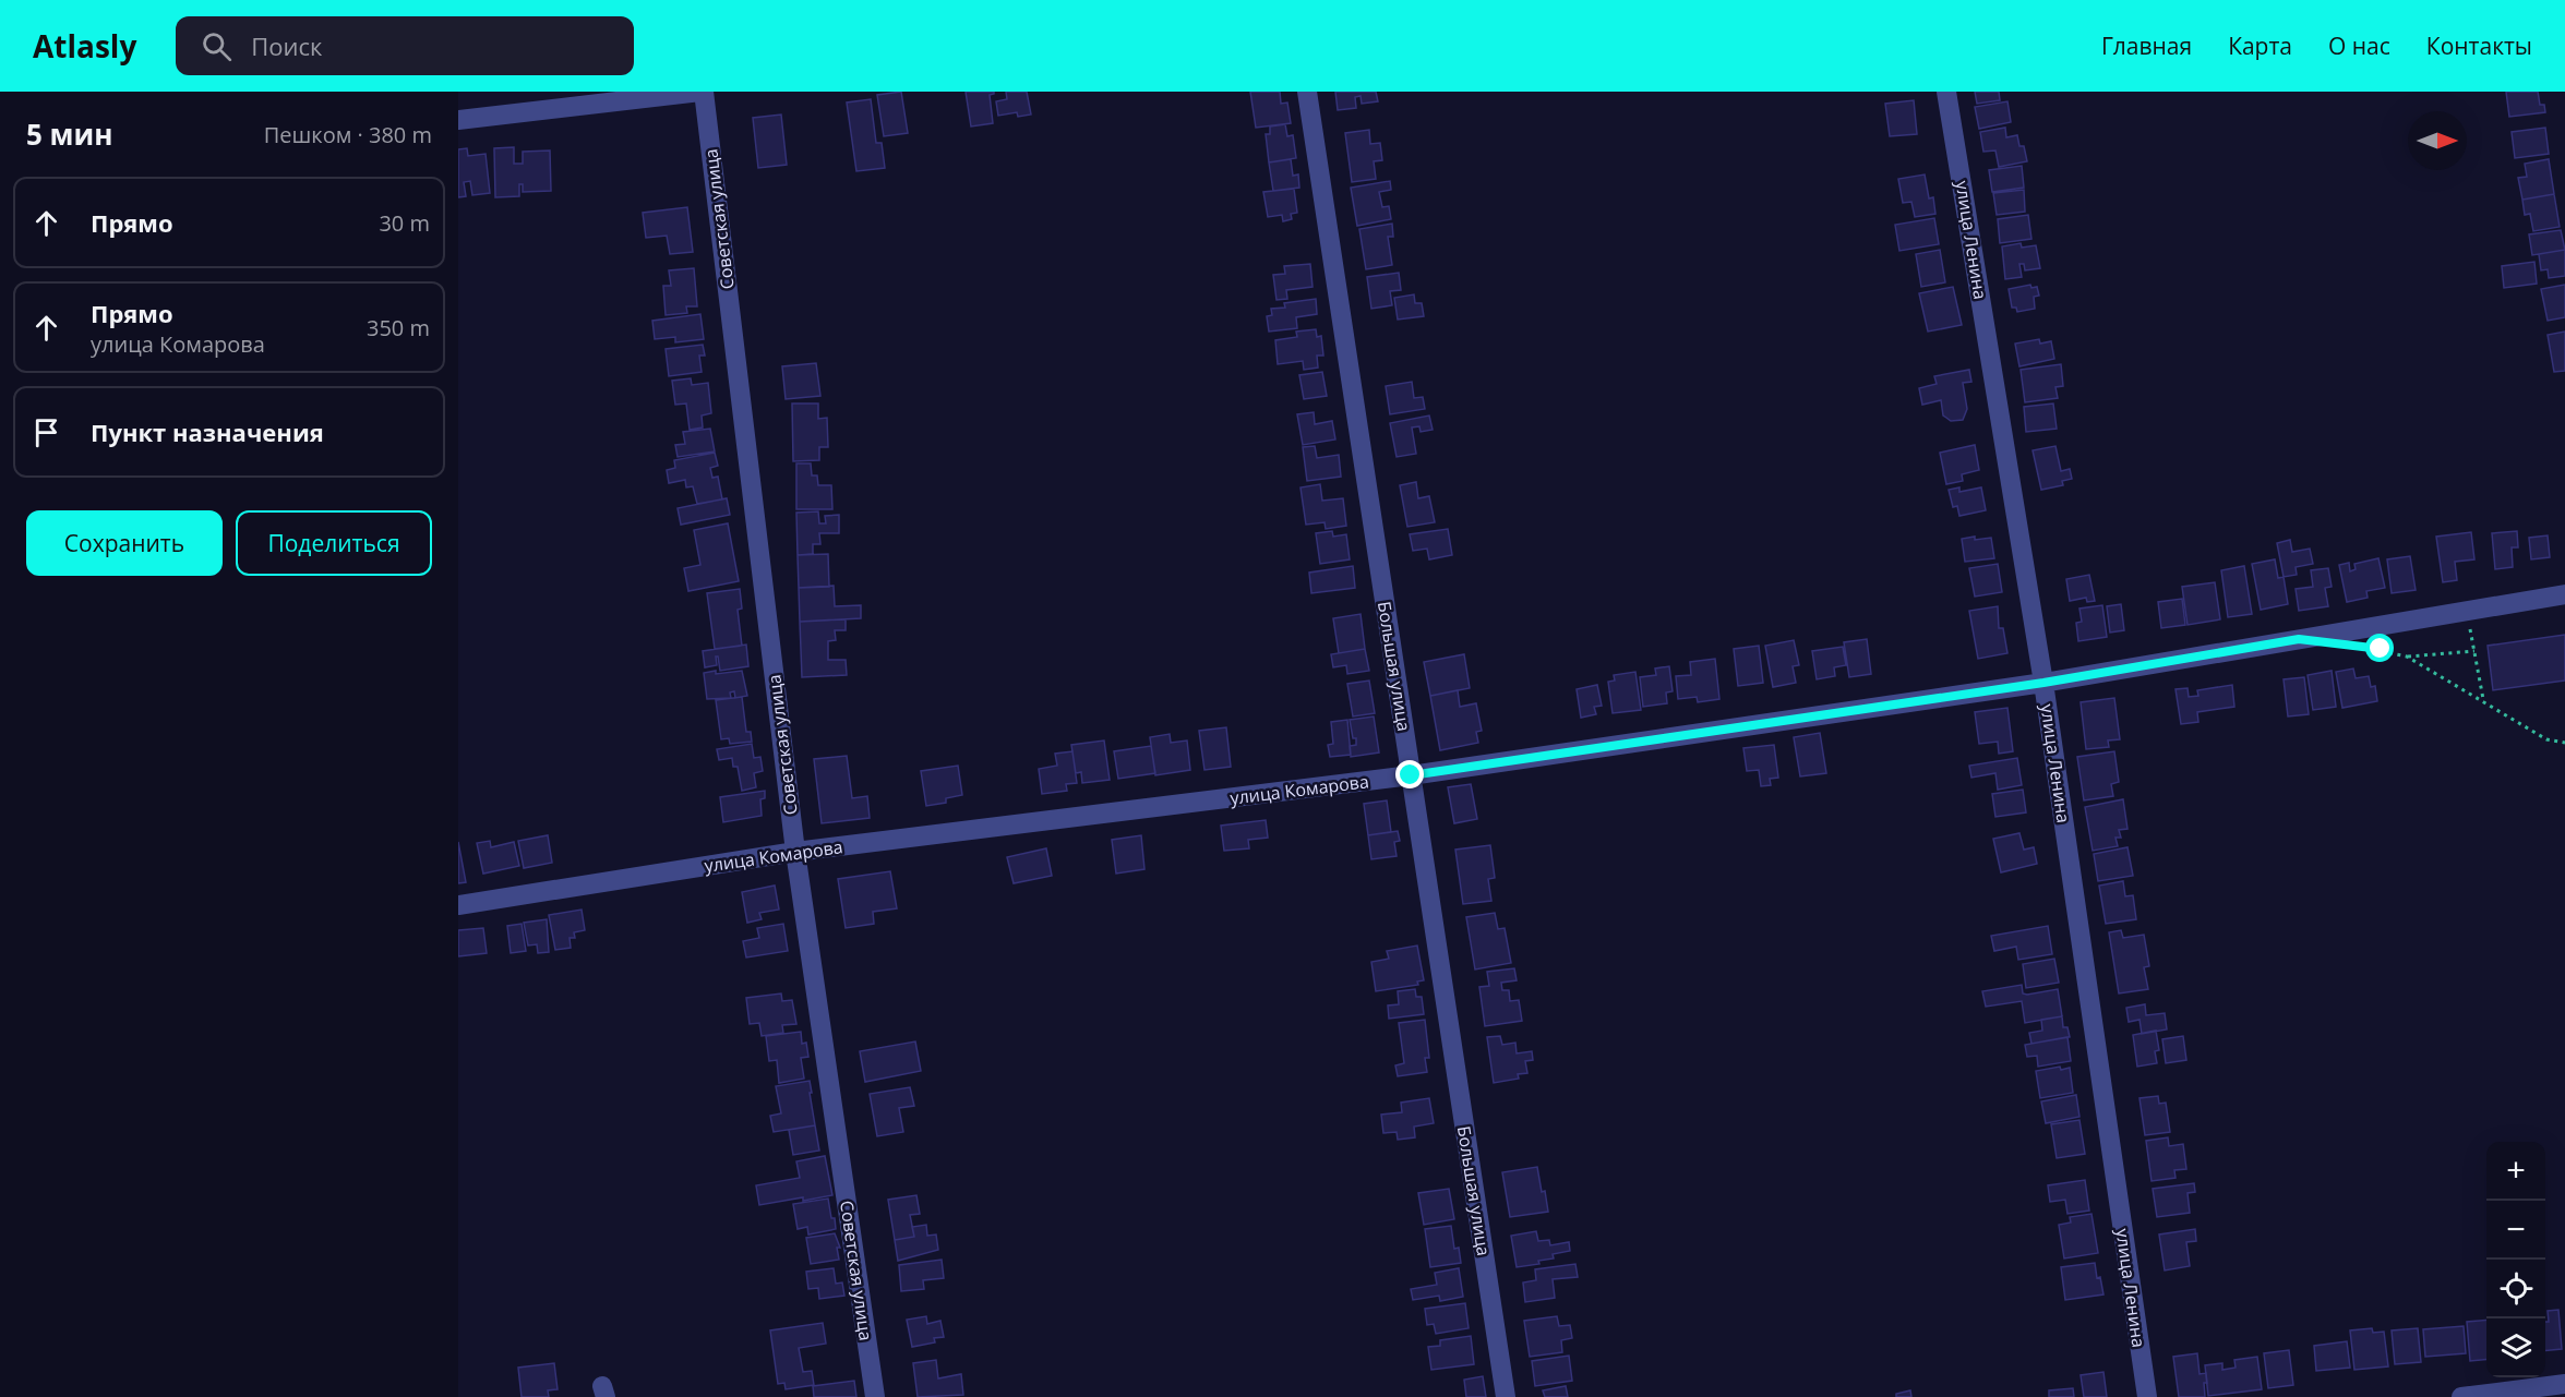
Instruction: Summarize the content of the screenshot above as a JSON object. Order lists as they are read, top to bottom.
{
  "streets": {
    "street": [
      "Советская улица",
      "улица Ленина",
      "Большая улица",
      "улица Комарова"
    ]
  },
  "crossings": [
    ["Советская улица", "улица Комарова"],
    ["улица Ленина", "улица Комарова"],
    ["Большая улица", "улица Комарова"]
  ],
  "north": "right",
  "page": {
    "header": "Atlasly",
    "search": "Поиск",
    "nav": [
      "Главная",
      "Карта",
      "О нас",
      "Контакты"
    ],
    "heading": ["5 мин", "Пешком · 380 m"],
    "list": [
      ["Прямо", "30 m"],
      ["Прямо", "улица Комарова", "350 m"],
      "Пункт назначения"
    ],
    "buttons": ["Сохранить", "Поделиться"],
    "map_buttons": ["+", "−"]
  }
}
